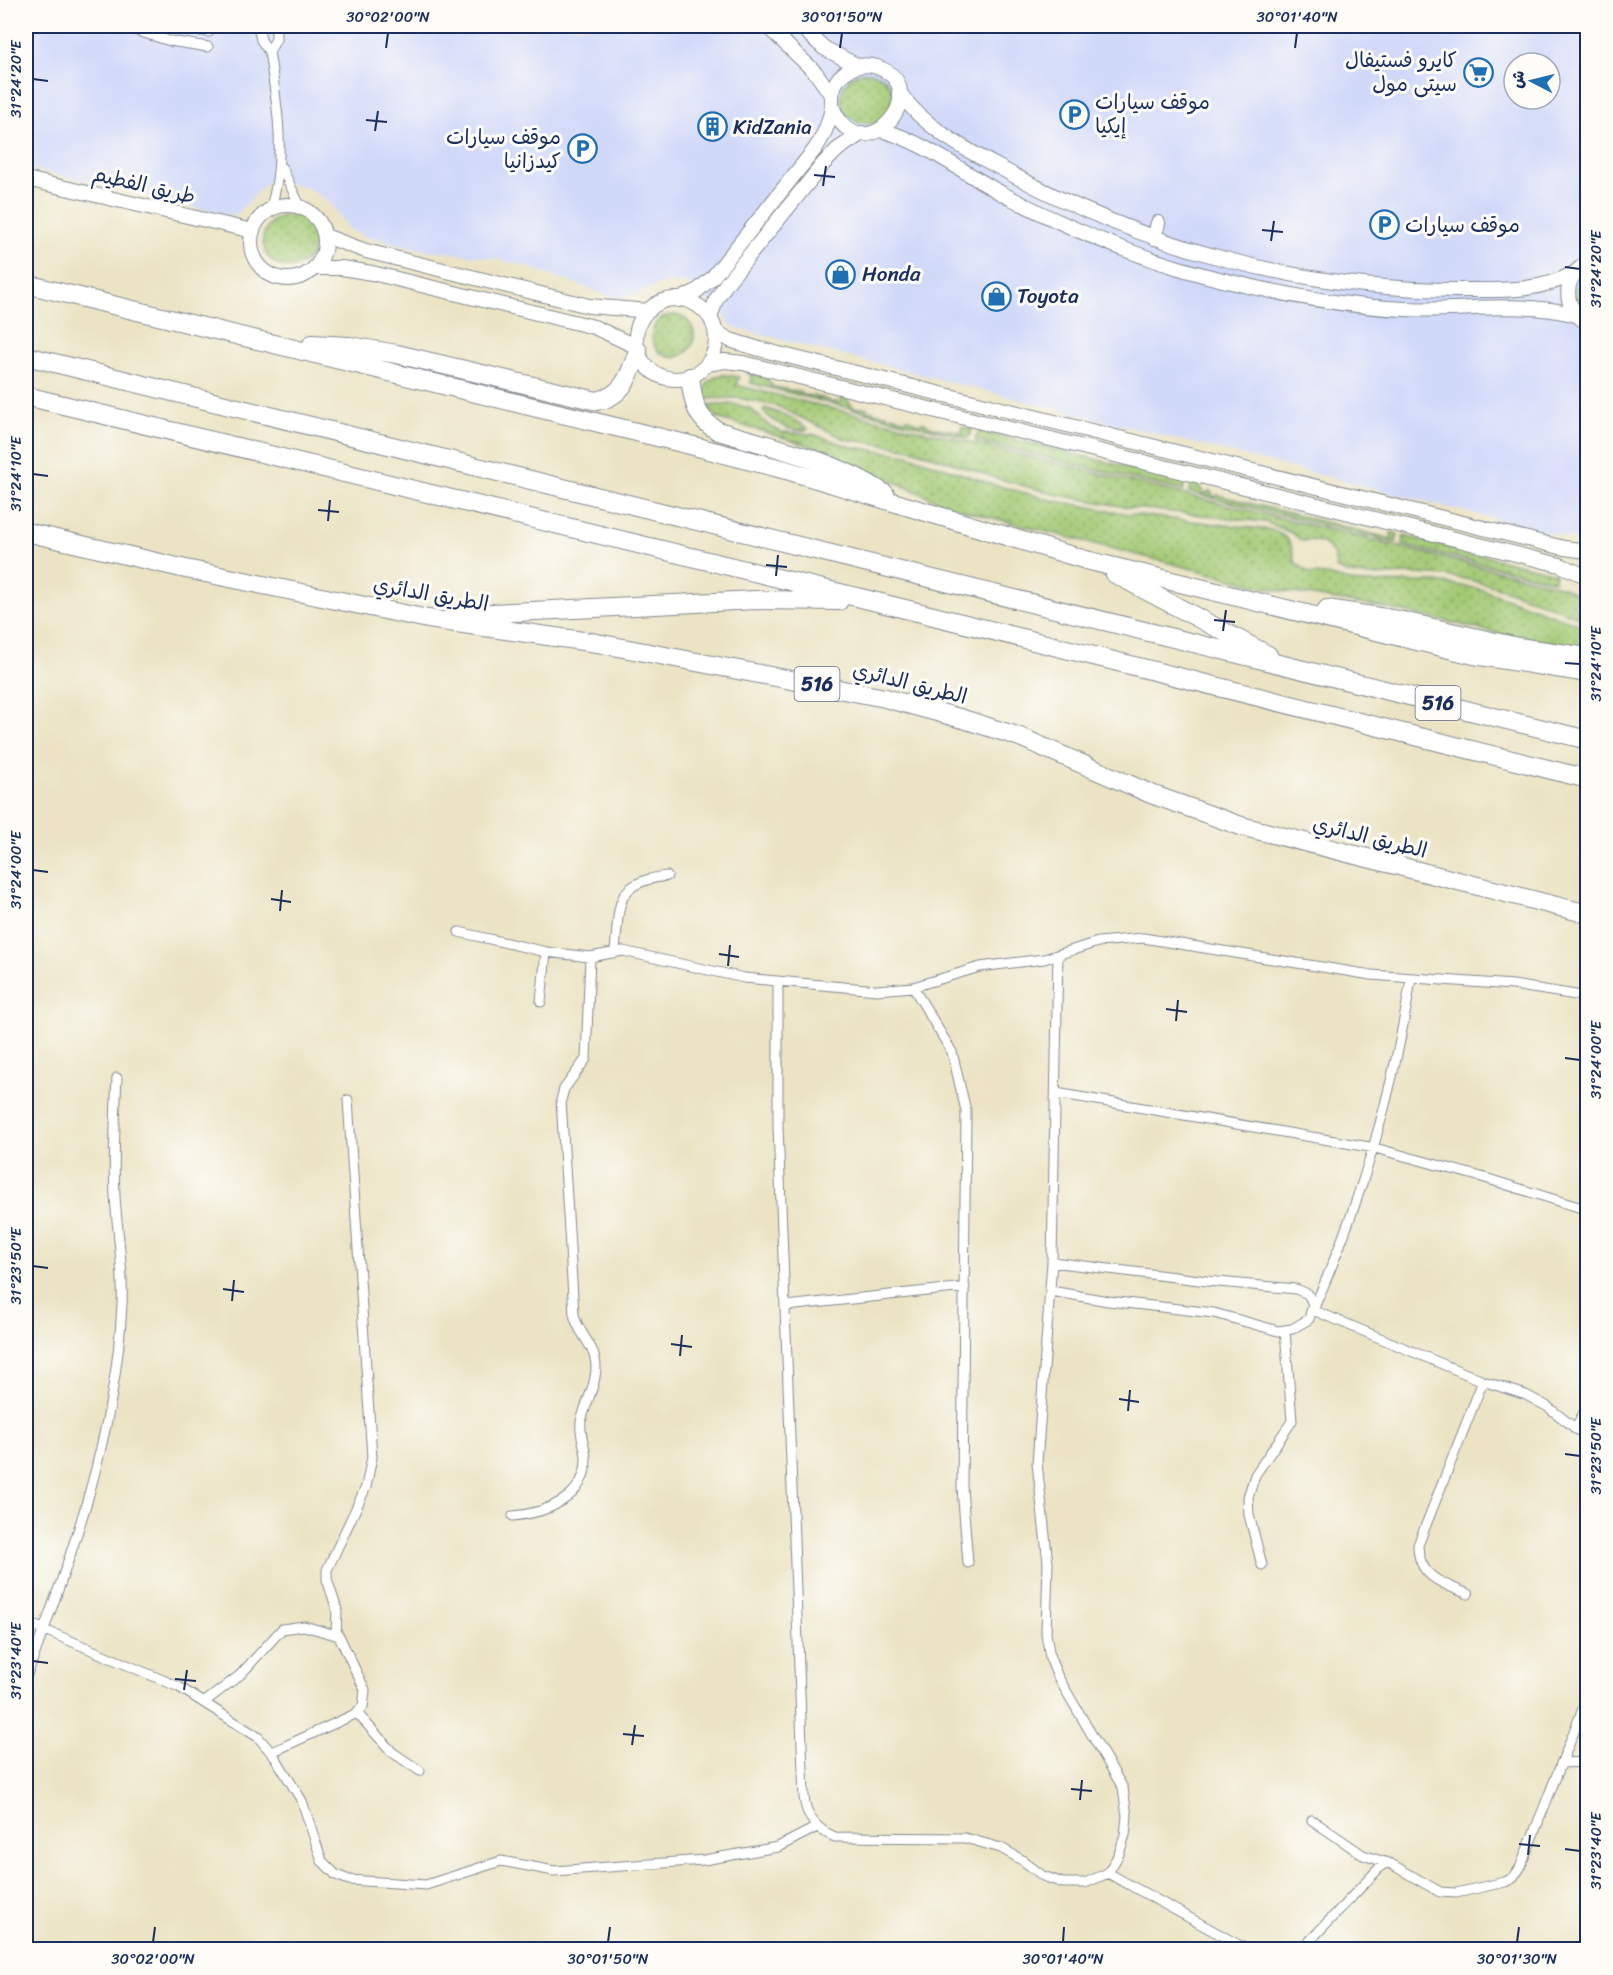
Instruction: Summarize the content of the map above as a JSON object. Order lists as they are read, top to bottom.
{
  "streets": {
    "highway": ["الطريق الدائري", "516"],
    "street": ["طريق الفطيم"]
  },
  "crossings": [
    ["الطريق الدائري", "516"]
  ],
  "places": {
    "supermarket": ["كايرو فستيفال سيتى مول"],
    "parking": ["موقف سيارات إيكيا", "موقف سيارات كيدزانيا", "موقف سيارات"],
    "building": ["KidZania"],
    "shop": ["Honda", "Toyota"]
  },
  "north": "left",
  "coordinates": [
    "30°02'00\"N",
    "30°01'50\"N",
    "30°01'40\"N",
    "31°24'20\"E",
    "31°24'10\"E",
    "31°24'00\"E",
    "31°23'50\"E",
    "31°23'40\"E",
    "30°01'30\"N"
  ]
}
